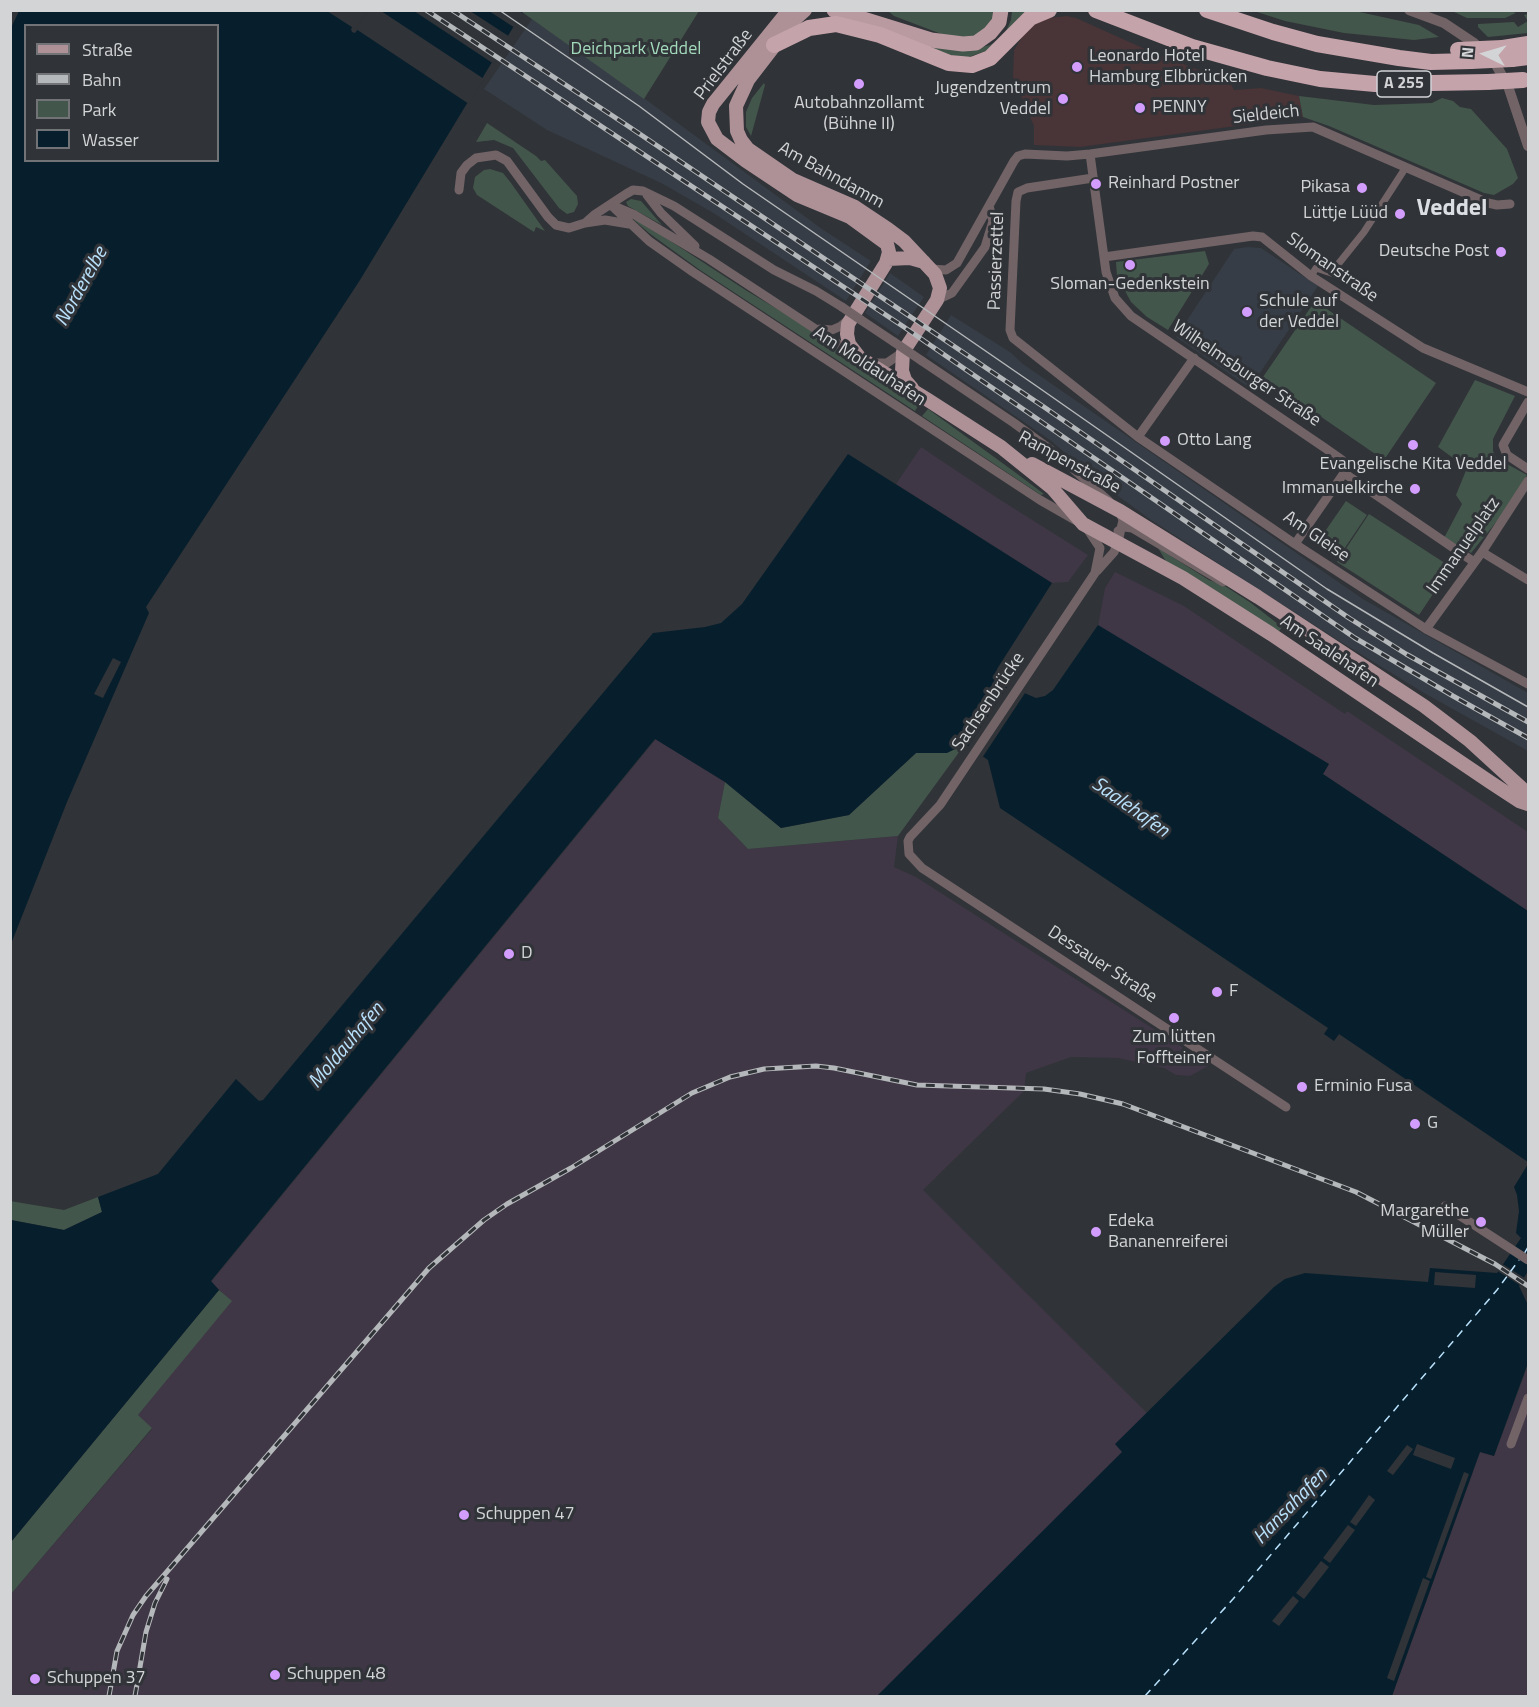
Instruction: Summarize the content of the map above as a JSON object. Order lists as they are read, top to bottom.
{
  "streets": {
    "highway": ["A 255"],
    "main road": [
      "Prielstraße",
      "Am Bahndamm",
      "Am Moldauhafen",
      "Rampenstraße",
      "Am Saalehafen"
    ],
    "street": [
      "Sieldeich",
      "Passierzettel",
      "Slomanstraße",
      "Wilhelmsburger Straße",
      "Am Gleise",
      "Immanuelplatz",
      "Sachsenbrücke",
      "Dessauer Straße"
    ]
  },
  "crossings": [
    ["Prielstraße", "Am Bahndamm"],
    ["Sieldeich", "Wilhelmsburger Straße"],
    ["Passierzettel", "Wilhelmsburger Straße"],
    ["Passierzettel", "Am Gleise"],
    ["Slomanstraße", "Wilhelmsburger Straße"],
    ["Am Moldauhafen", "Rampenstraße"],
    ["Am Moldauhafen", "Am Saalehafen"],
    ["Am Moldauhafen", "Sachsenbrücke"],
    ["Wilhelmsburger Straße", "Immanuelplatz"],
    ["Rampenstraße", "Am Saalehafen"],
    ["Am Gleise", "Immanuelplatz"],
    ["Am Saalehafen", "Sachsenbrücke"],
    ["Sachsenbrücke", "Dessauer Straße"]
  ],
  "districts": ["Veddel"],
  "water": [
    "Norderelbe",
    "Saalehafen",
    "Moldauhafen",
    "Hansahafen"
  ],
  "parks": ["Deichpark Veddel"],
  "places": [
    "Leonardo Hotel Hamburg Elbbrücken",
    "Autobahnzollamt (Bühne II)",
    "Jugendzentrum Veddel",
    "PENNY",
    "Reinhard Postner",
    "Pikasa",
    "Lüttje Lüüd",
    "Deutsche Post",
    "Sloman-Gedenkstein",
    "Schule auf der Veddel",
    "Otto Lang",
    "Evangelische Kita Veddel",
    "Immanuelkirche",
    "D",
    "F",
    "Zum lütten Foffteiner",
    "Erminio Fusa",
    "G",
    "Margarethe Müller",
    "Edeka Bananenreiferei",
    "Schuppen 47",
    "Schuppen 48",
    "Schuppen 37"
  ],
  "legend": [
    "Straße",
    "Bahn",
    "Park",
    "Wasser"
  ],
  "north": "left"
}
